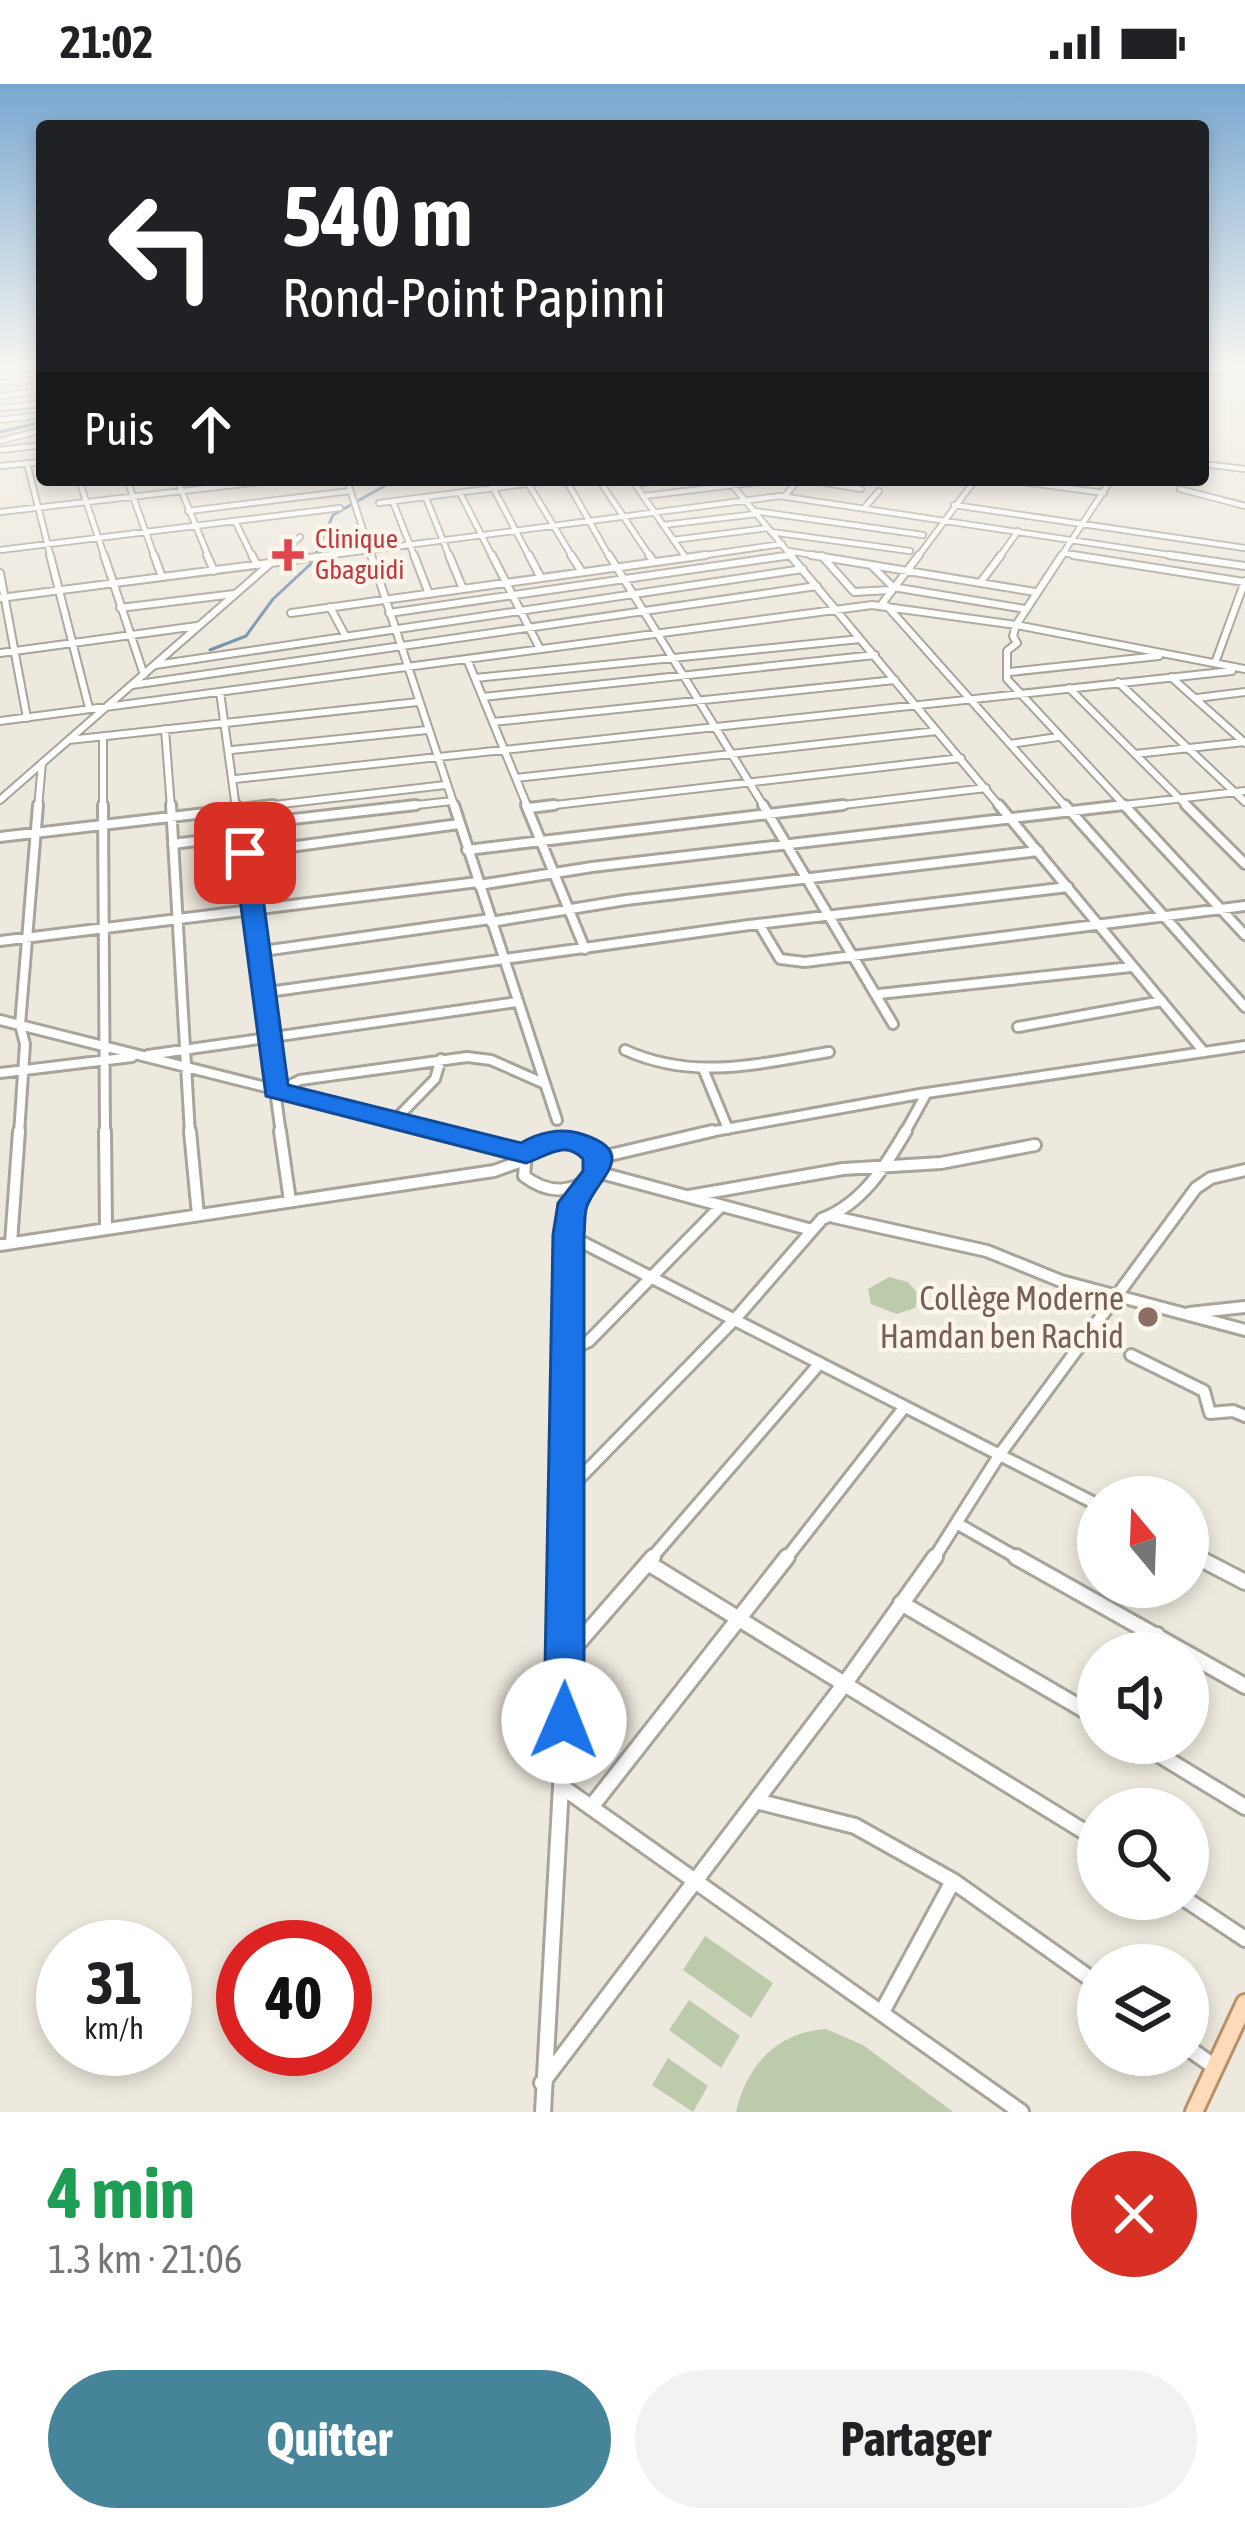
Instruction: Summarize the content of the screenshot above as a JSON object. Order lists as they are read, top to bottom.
{
  "places": {
    "health": ["Clinique Gbaguidi"],
    "other": ["Collège Moderne Hamdan ben Rachid"]
  },
  "north": "top",
  "page": {
    "status": "21:02",
    "turn": ["540 m", "Rond-Point Papinni"],
    "then": "Puis",
    "speed": "31 km/h",
    "limit": "40",
    "heading": ["4 min", "1.3 km · 21:06"],
    "buttons": ["Quitter", "Partager"]
  }
}
